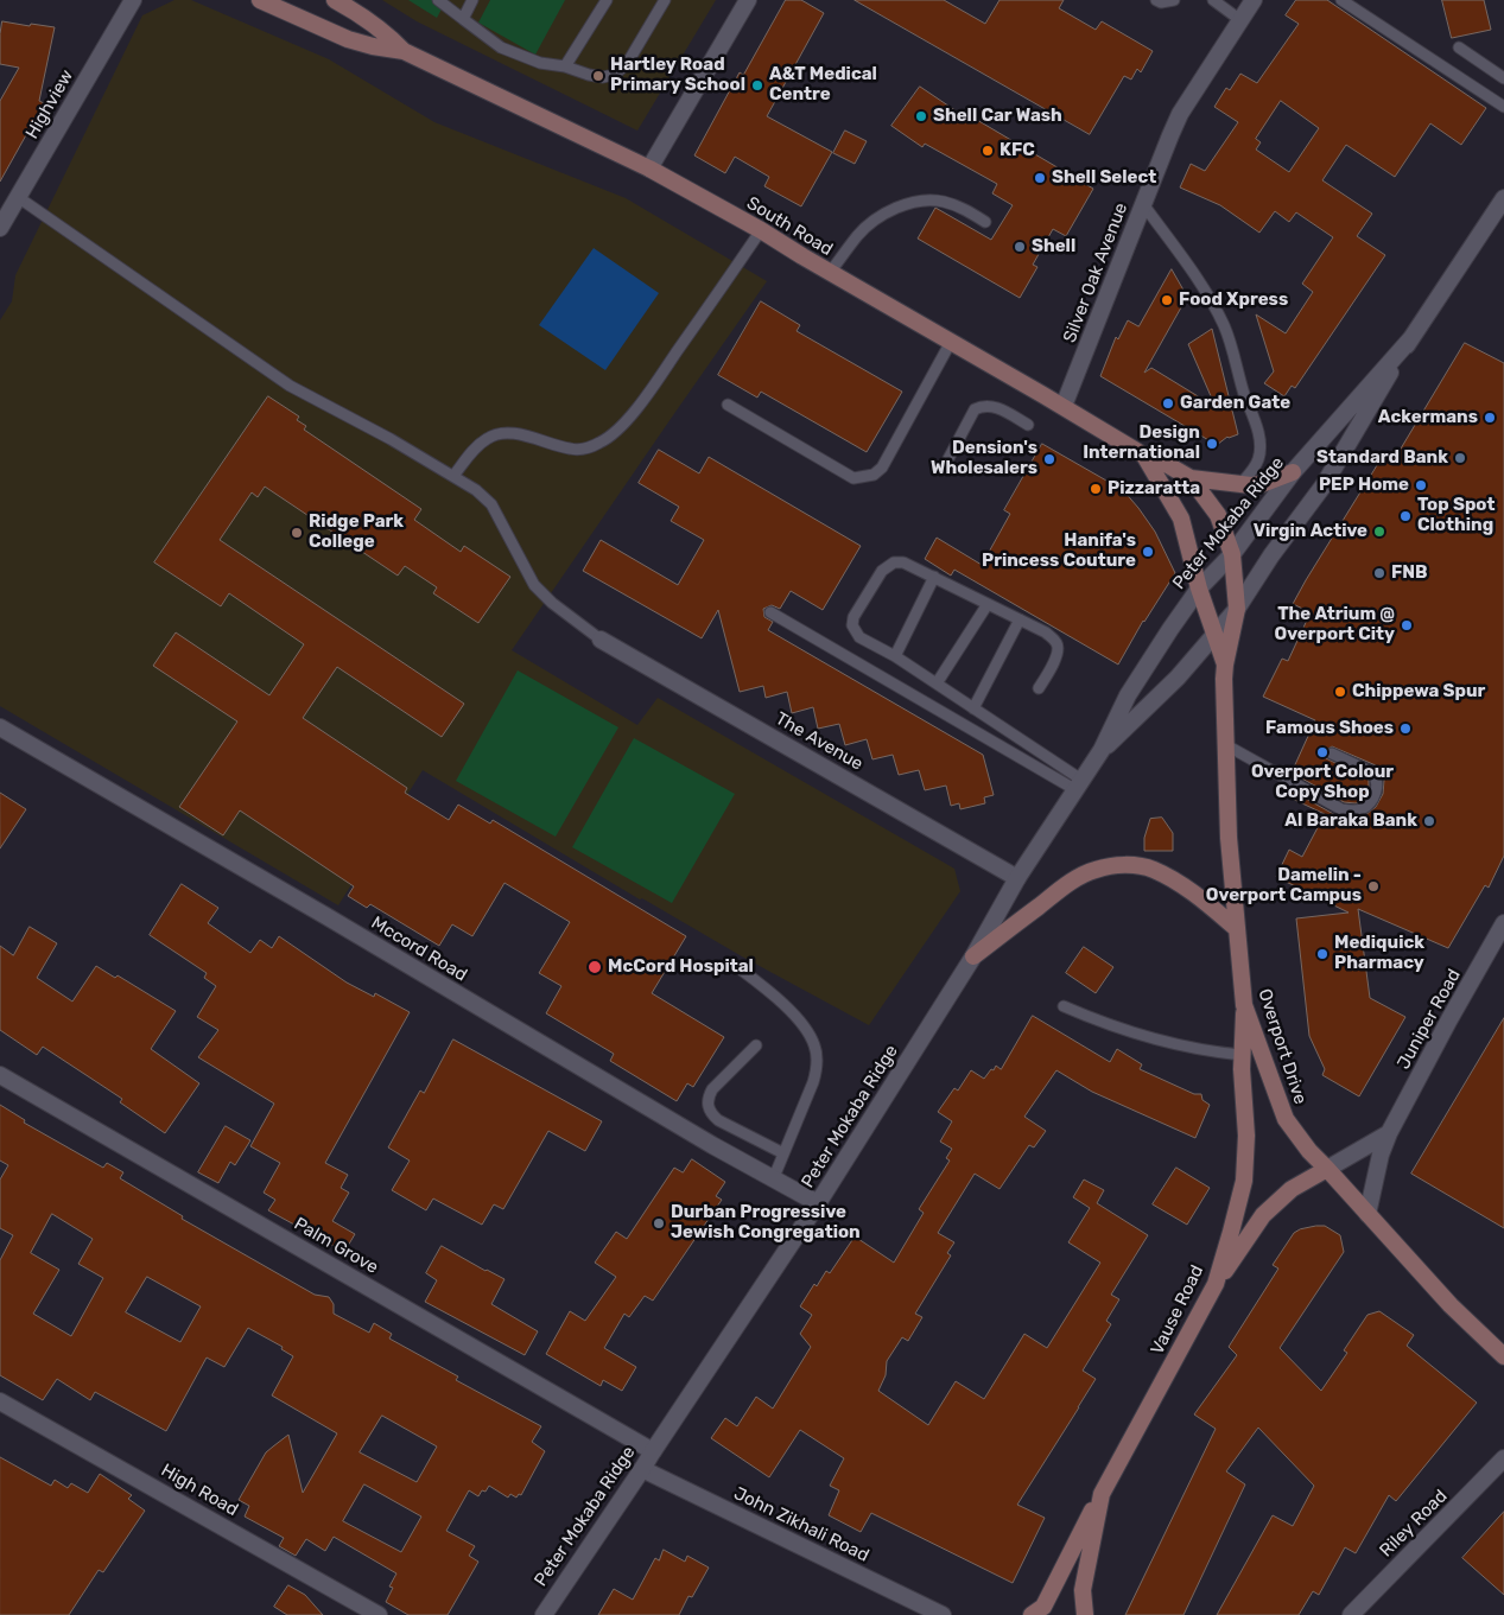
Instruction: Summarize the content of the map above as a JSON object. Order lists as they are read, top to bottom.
{
  "streets": {
    "main road": ["South Road", "Overport Drive", "Vause Road"],
    "street": [
      "Highview",
      "Silver Oak Avenue",
      "Peter Mokaba Ridge",
      "The Avenue",
      "Mccord Road",
      "Juniper Road",
      "Palm Grove",
      "High Road",
      "Riley Road",
      "John Zikhali Road"
    ]
  },
  "crossings": [
    ["South Road", "Silver Oak Avenue"],
    ["South Road", "Peter Mokaba Ridge"],
    ["South Road", "Overport Drive"],
    ["Peter Mokaba Ridge", "The Avenue"],
    ["Peter Mokaba Ridge", "Mccord Road"],
    ["Peter Mokaba Ridge", "Overport Drive"],
    ["Peter Mokaba Ridge", "Palm Grove"],
    ["Peter Mokaba Ridge", "John Zikhali Road"],
    ["Juniper Road", "Overport Drive"],
    ["Overport Drive", "Vause Road"]
  ],
  "places": [
    "Hartley Road Primary School",
    "A&T Medical Centre",
    "Shell Car Wash",
    "KFC",
    "Shell Select",
    "Shell",
    "Food Xpress",
    "Garden Gate",
    "Ackermans",
    "Design International",
    "Standard Bank",
    "Dension's Wholesalers",
    "PEP Home",
    "Pizzaratta",
    "Top Spot Clothing",
    "Virgin Active",
    "Ridge Park College",
    "Hanifa's Princess Couture",
    "FNB",
    "The Atrium @ Overport City",
    "Chippewa Spur",
    "Famous Shoes",
    "Overport Colour Copy Shop",
    "Al Baraka Bank",
    "Damelin - Overport Campus",
    "Mediquick Pharmacy",
    "McCord Hospital",
    "Durban Progressive Jewish Congregation"
  ]
}
